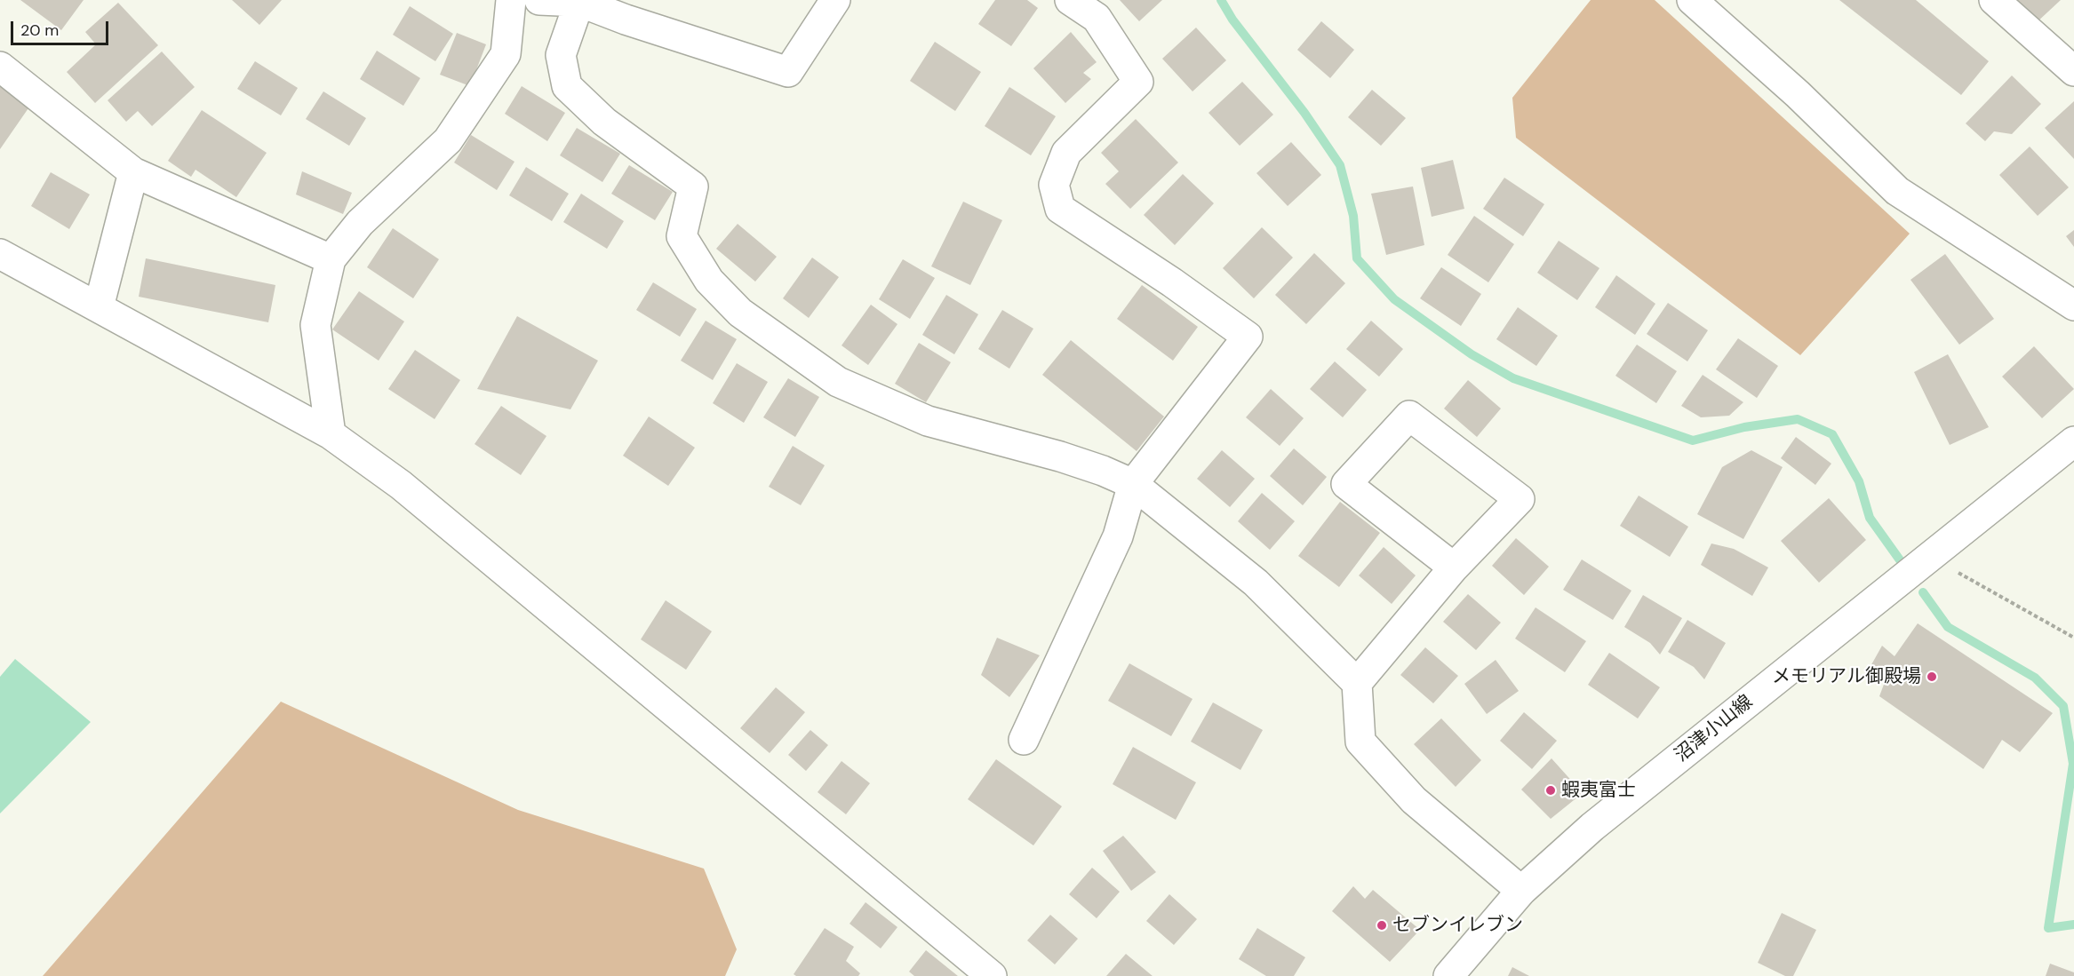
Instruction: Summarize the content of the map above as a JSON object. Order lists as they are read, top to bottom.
{
  "streets": {
    "street": ["沼津小山線"]
  },
  "places": ["メモリアル御殿場", "蝦夷富士", "セブンイレブン"],
  "scale_bar": "20 m"
}
